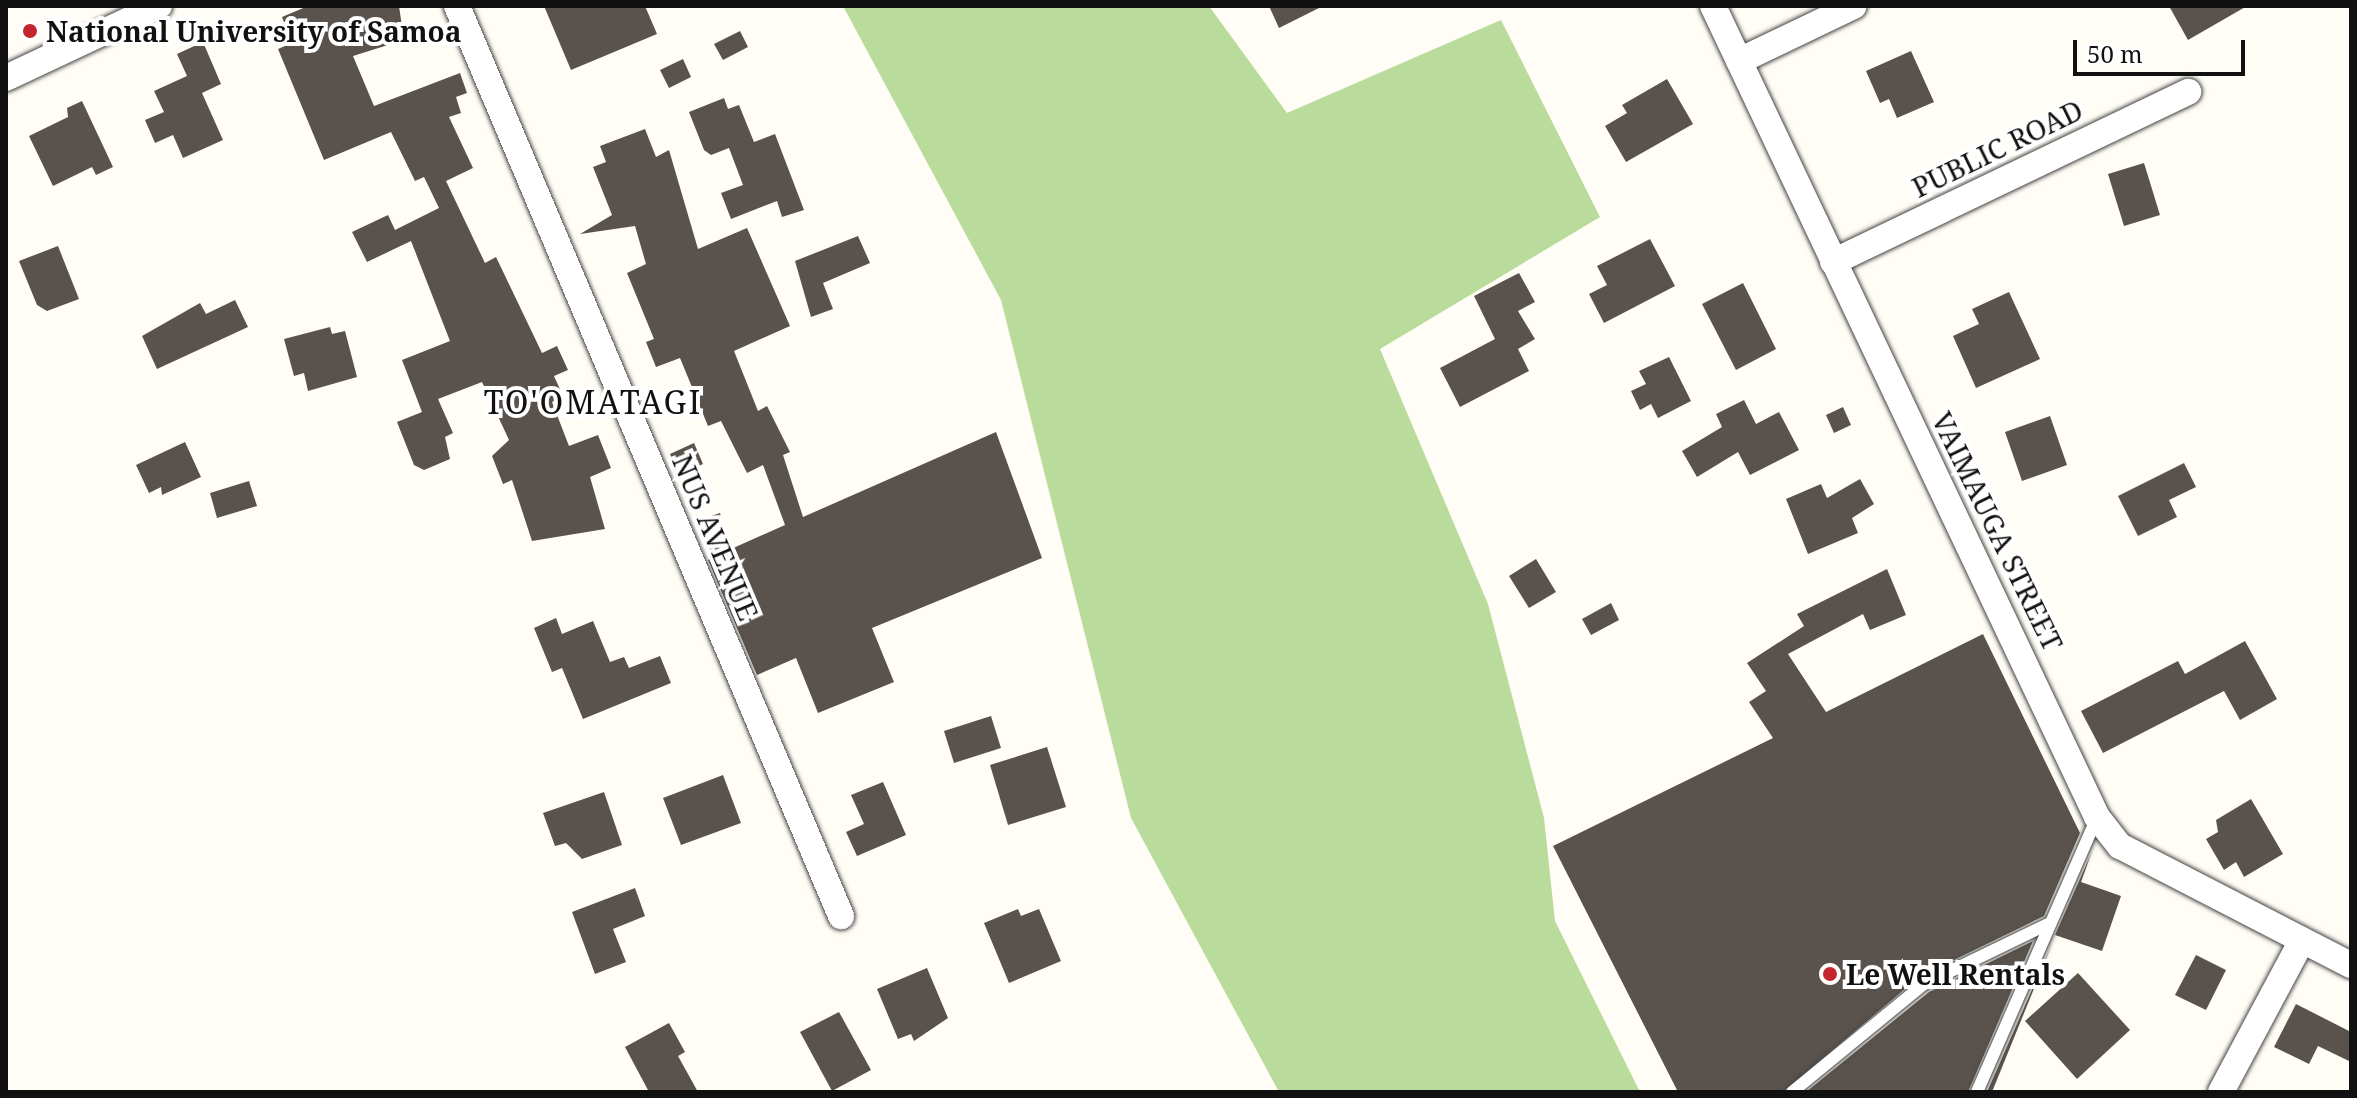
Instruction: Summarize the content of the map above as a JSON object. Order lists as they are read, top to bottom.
{
  "streets": {
    "street": ["PUBLIC ROAD", "VAIMAUGA STREET", "NUS AVENUE"]
  },
  "crossings": [
    ["PUBLIC ROAD", "VAIMAUGA STREET"]
  ],
  "districts": ["TO'OMATAGI"],
  "places": ["National University of Samoa", "Le Well Rentals"],
  "scale_bar": "50 m"
}
